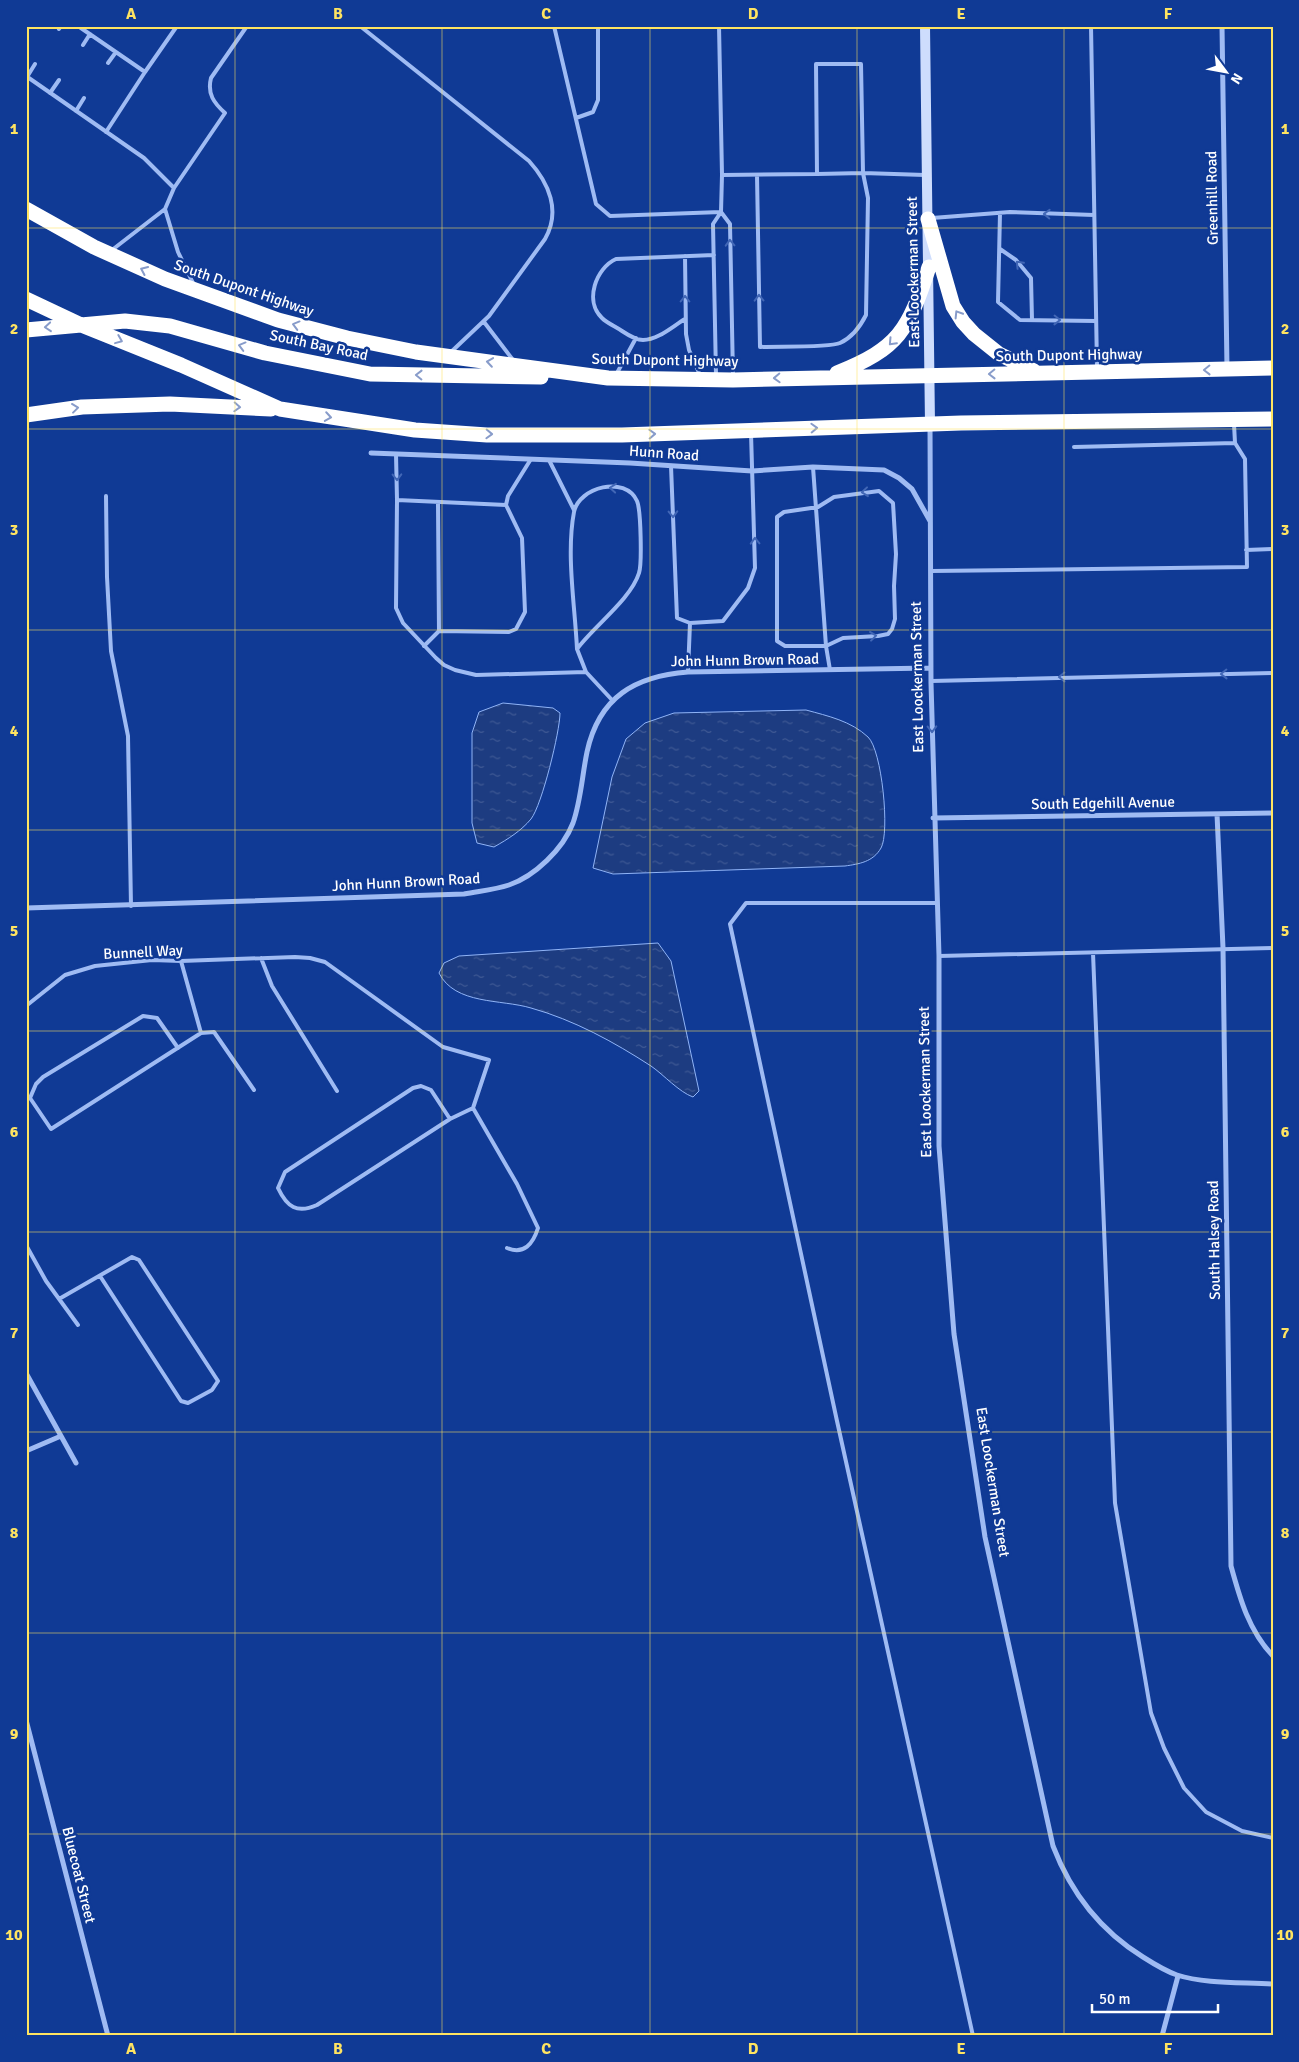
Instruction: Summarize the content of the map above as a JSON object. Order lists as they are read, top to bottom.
{
  "streets": {
    "highway": ["South Dupont Highway", "South Bay Road"],
    "street": [
      "Greenhill Road",
      "East Loockerman Street",
      "Hunn Road",
      "John Hunn Brown Road",
      "South Edgehill Avenue",
      "South Halsey Road",
      "Bluecoat Street"
    ],
    "lane": ["Bunnell Way"]
  },
  "crossings": [
    ["Greenhill Road", "South Dupont Highway"],
    ["East Loockerman Street", "South Dupont Highway"],
    ["East Loockerman Street", "Hunn Road"],
    ["East Loockerman Street", "John Hunn Brown Road"],
    ["East Loockerman Street", "South Edgehill Avenue"],
    ["South Dupont Highway", "South Bay Road"],
    ["South Edgehill Avenue", "South Halsey Road"]
  ],
  "scale_bar": "50 m",
  "north": "bottom right",
  "grid": {
    "columns": [
      "A",
      "B",
      "C",
      "D",
      "E",
      "F"
    ],
    "rows": [
      "1",
      "2",
      "3",
      "4",
      "5",
      "6",
      "7",
      "8",
      "9",
      "10"
    ]
  }
}
